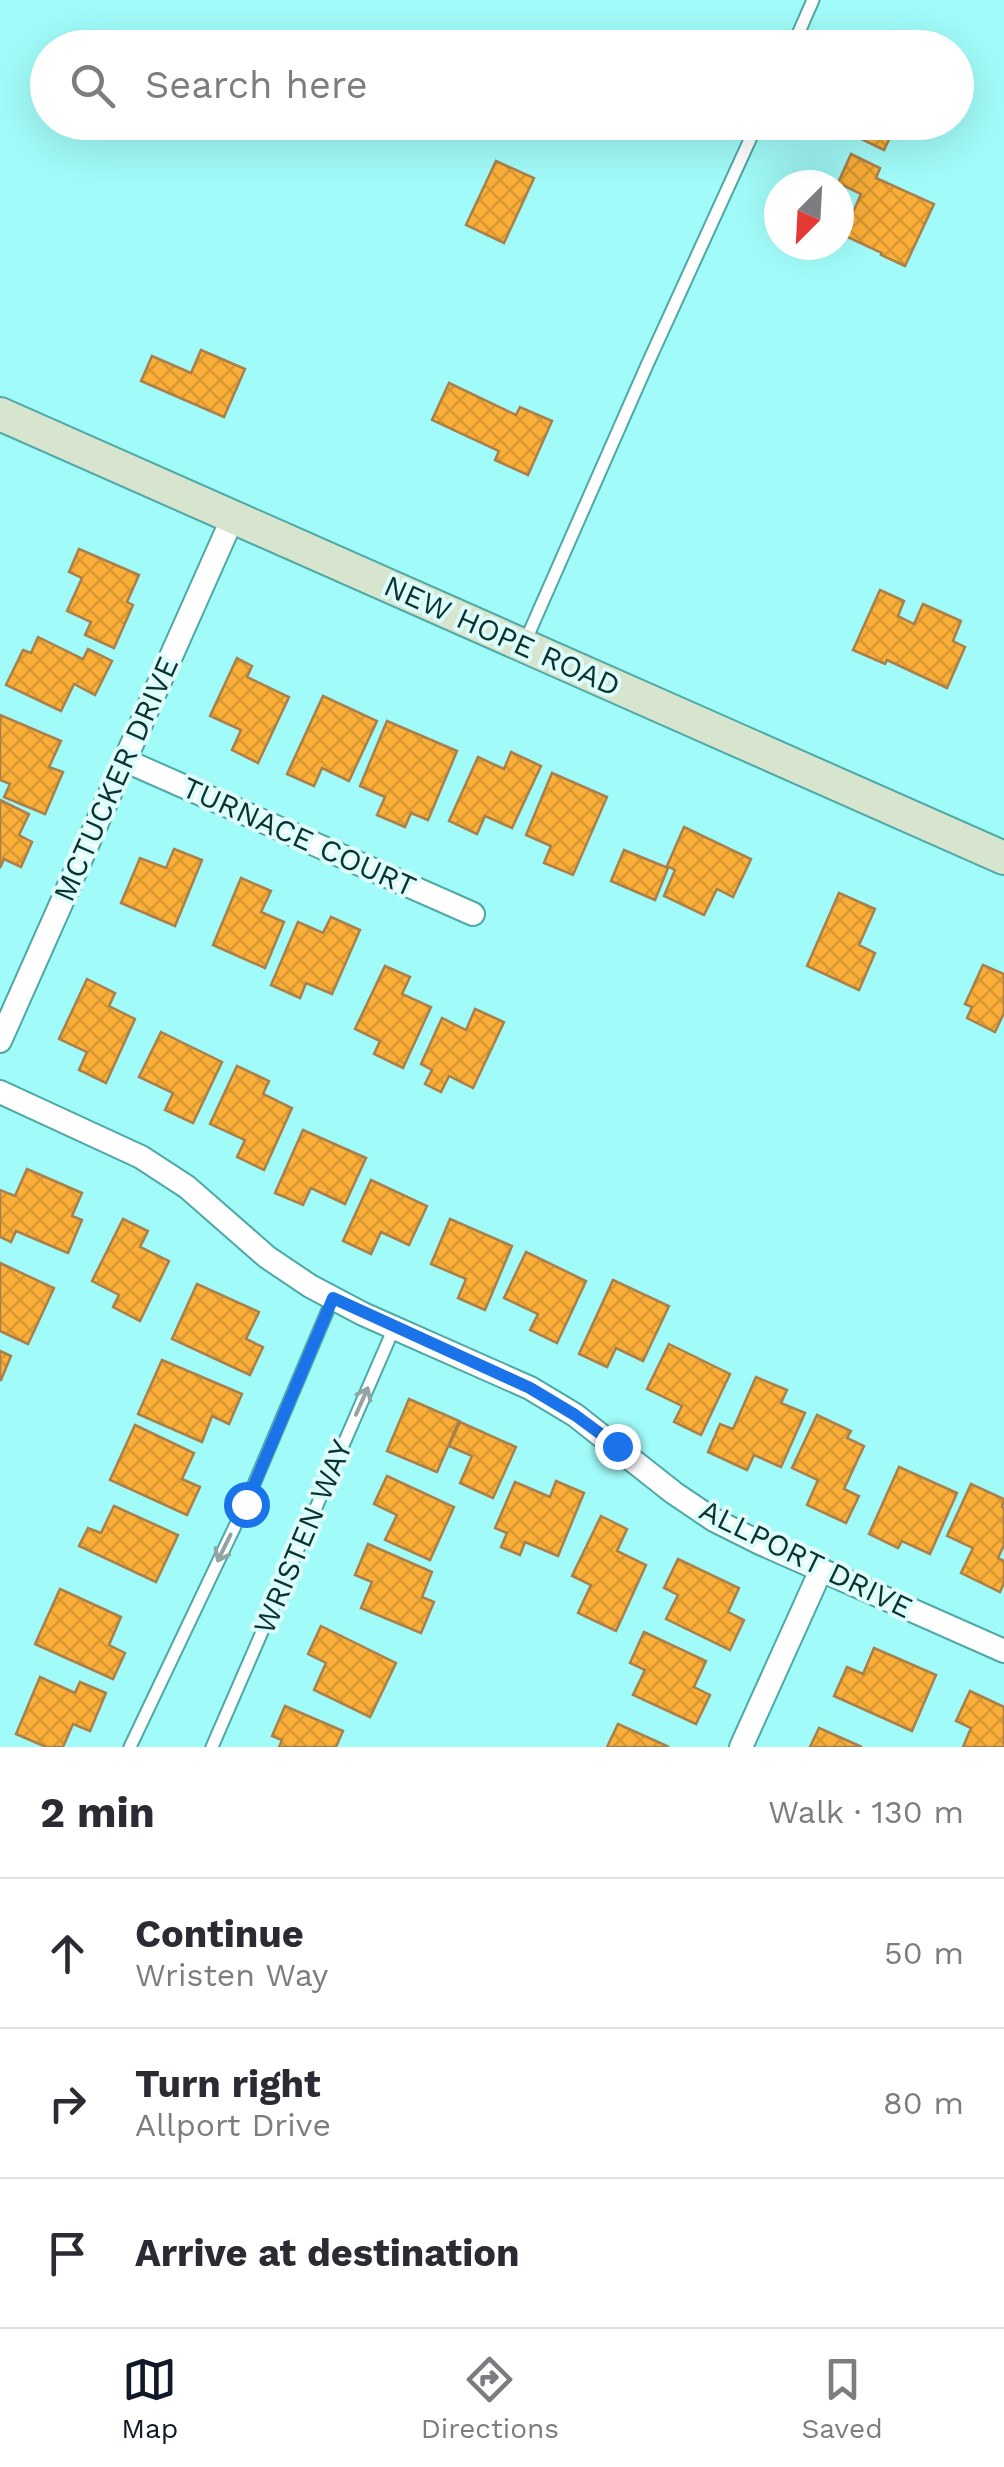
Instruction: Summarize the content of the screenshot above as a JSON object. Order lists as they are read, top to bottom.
{
  "streets": {
    "main road": ["NEW HOPE ROAD"],
    "street": ["MCTUCKER DRIVE", "TURNACE COURT", "ALLPORT DRIVE"],
    "lane": ["WRISTEN WAY"]
  },
  "crossings": [
    ["NEW HOPE ROAD", "MCTUCKER DRIVE"],
    ["MCTUCKER DRIVE", "TURNACE COURT"],
    ["WRISTEN WAY", "ALLPORT DRIVE"]
  ],
  "north": "bottom left",
  "page": {
    "search": "Search here",
    "heading": ["2 min", "Walk · 130 m"],
    "list": [
      ["Continue", "Wristen Way", "50 m"],
      ["Turn right", "Allport Drive", "80 m"],
      "Arrive at destination"
    ],
    "nav": ["Map", "Directions", "Saved"]
  }
}
